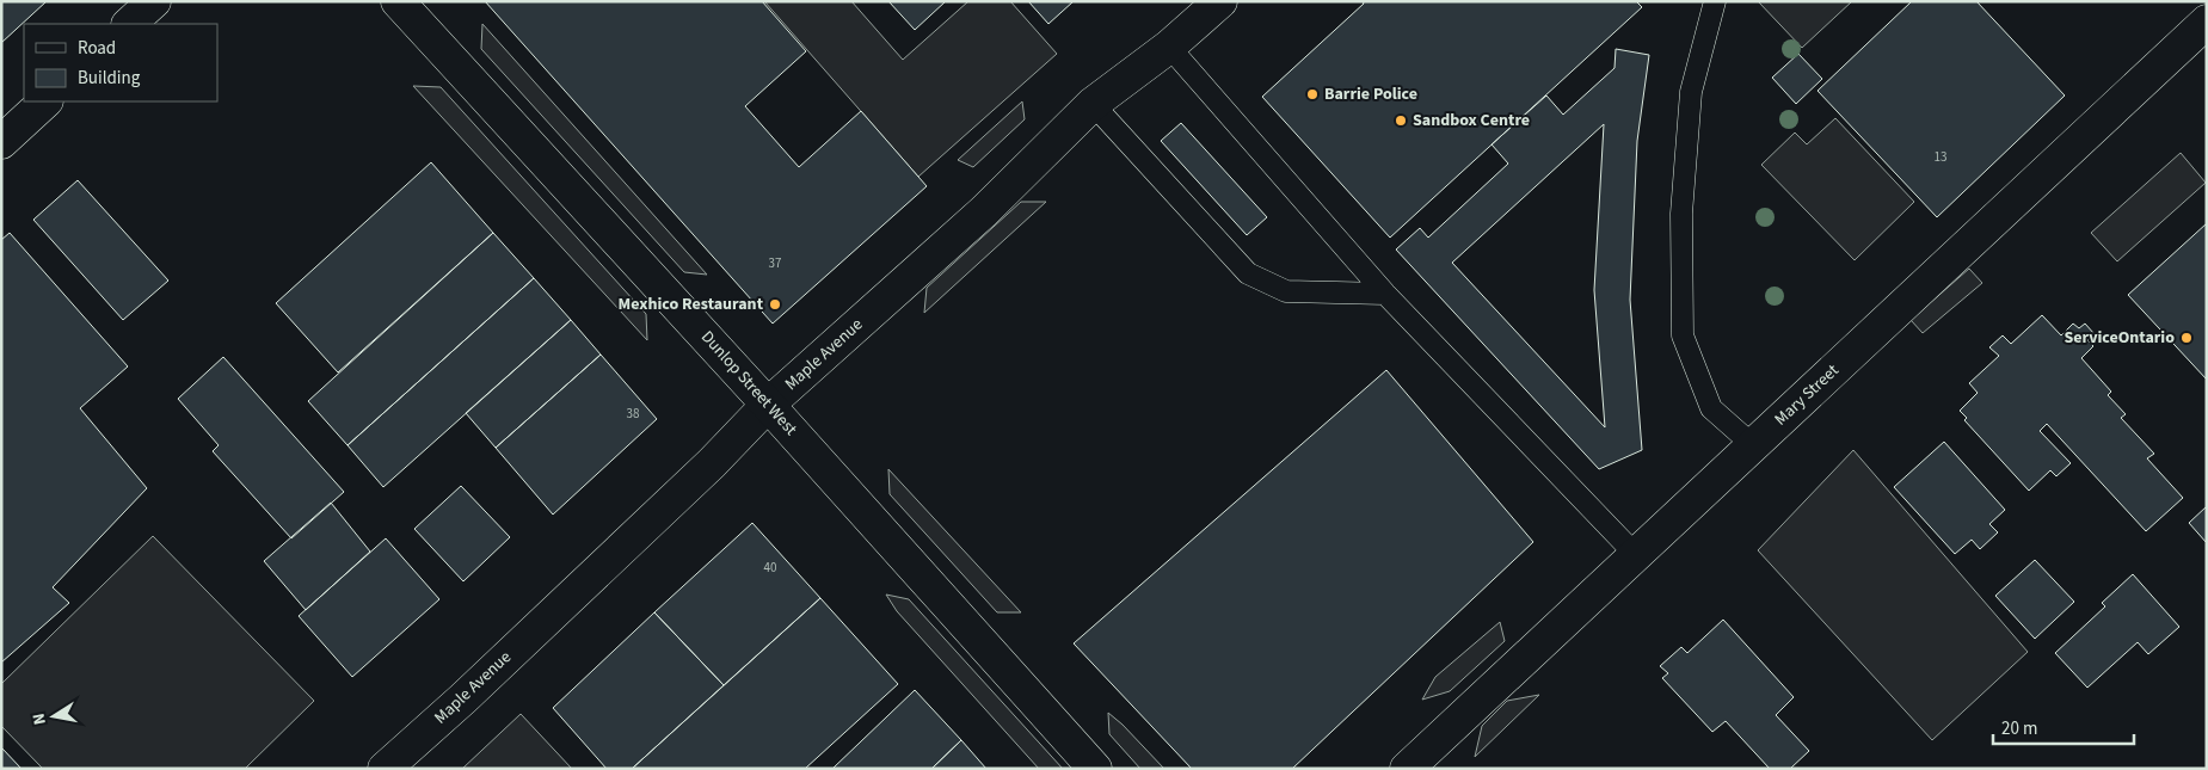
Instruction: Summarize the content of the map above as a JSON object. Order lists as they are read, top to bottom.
{
  "streets": {
    "street": ["Maple Avenue", "Dunlop Street West", "Mary Street"]
  },
  "crossings": [
    ["Maple Avenue", "Dunlop Street West"]
  ],
  "places": [
    "Barrie Police",
    "Sandbox Centre",
    "Mexhico Restaurant",
    "ServiceOntario"
  ],
  "house_numbers": [
    "13",
    "37",
    "38",
    "40"
  ],
  "legend": ["Road", "Building"],
  "scale_bar": "20 m",
  "north": "left"
}
